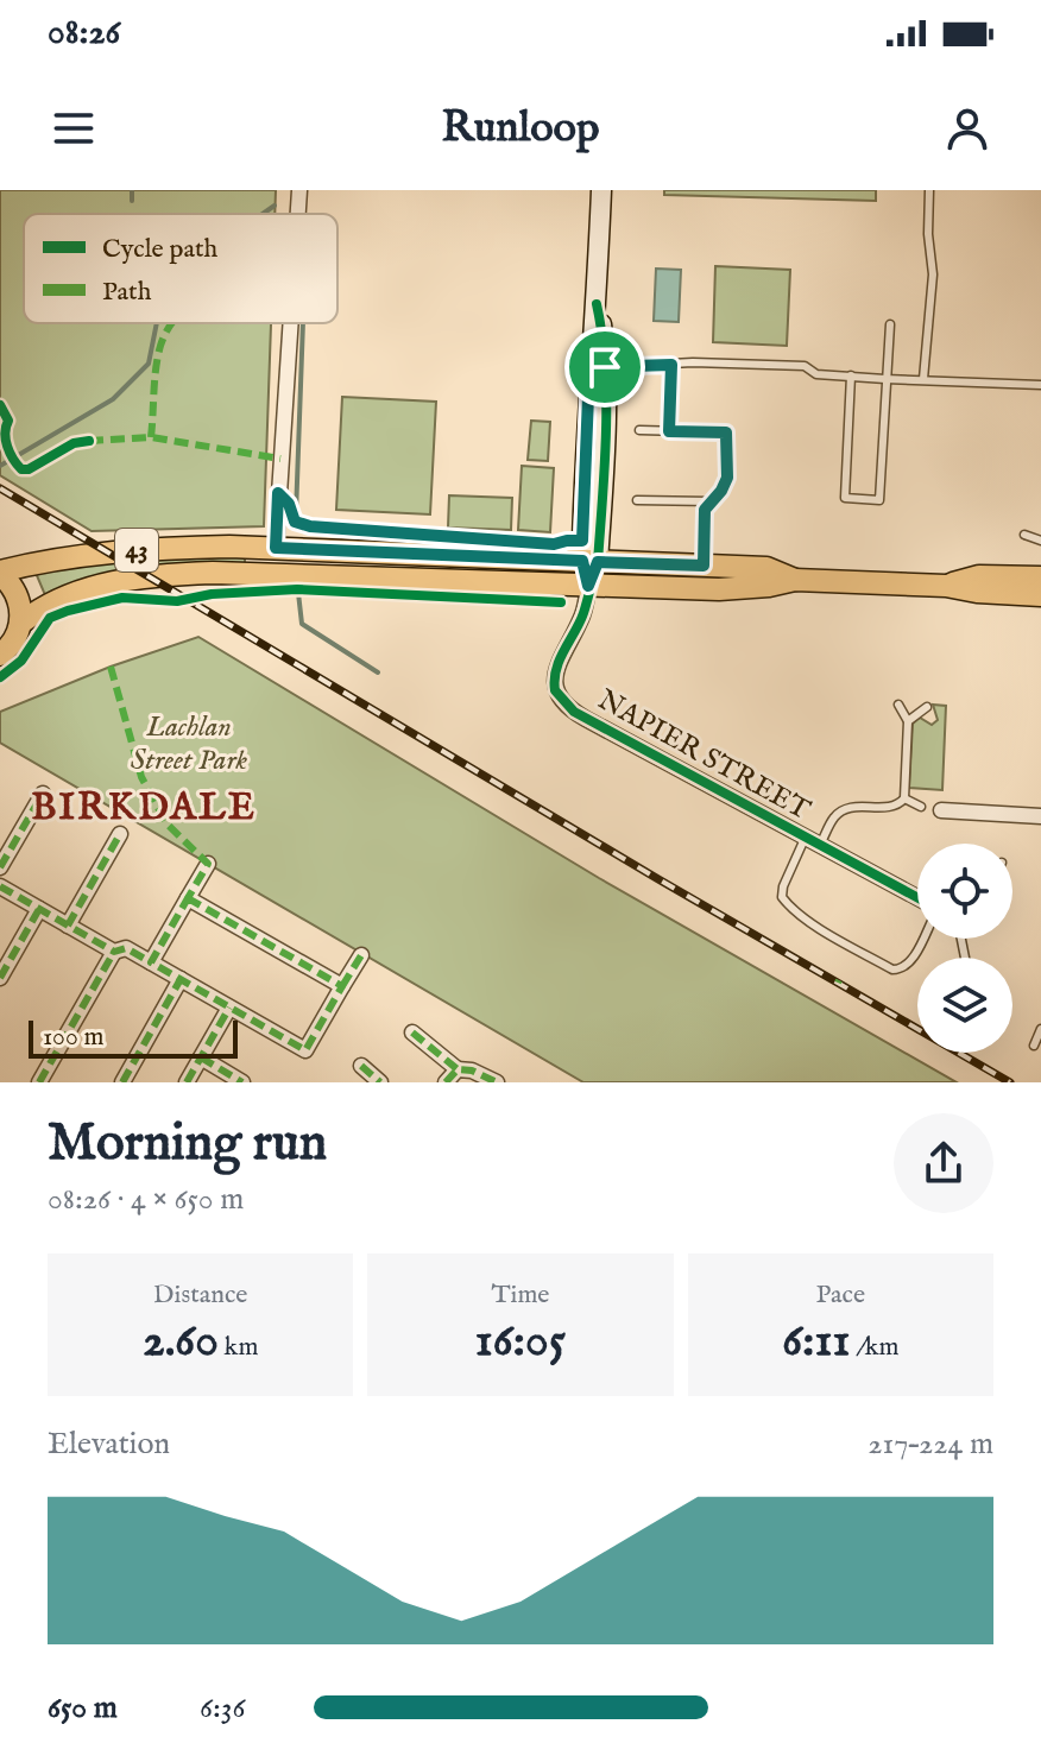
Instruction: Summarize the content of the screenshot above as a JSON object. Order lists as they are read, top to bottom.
{
  "streets": {
    "main road": ["43"],
    "street": ["NAPIER STREET"]
  },
  "crossings": [
    ["43", "NAPIER STREET"]
  ],
  "districts": ["BIRKDALE"],
  "parks": ["Lachlan Street Park"],
  "legend": ["Cycle path", "Path"],
  "scale_bar": "100 m",
  "page": {
    "status": "08:26",
    "header": "Runloop",
    "scale": "100 m",
    "heading": ["Morning run", "08:26 · 4 × 650 m"],
    "stats": [
      ["Distance", "2.60 km"],
      ["Time", "16:05"],
      ["Pace", "6:11 /km"]
    ],
    "chart": ["Elevation", "217–224 m"],
    "list": [
      {
        "name": "650 m",
        "note": "6:36"
      }
    ]
  }
}
